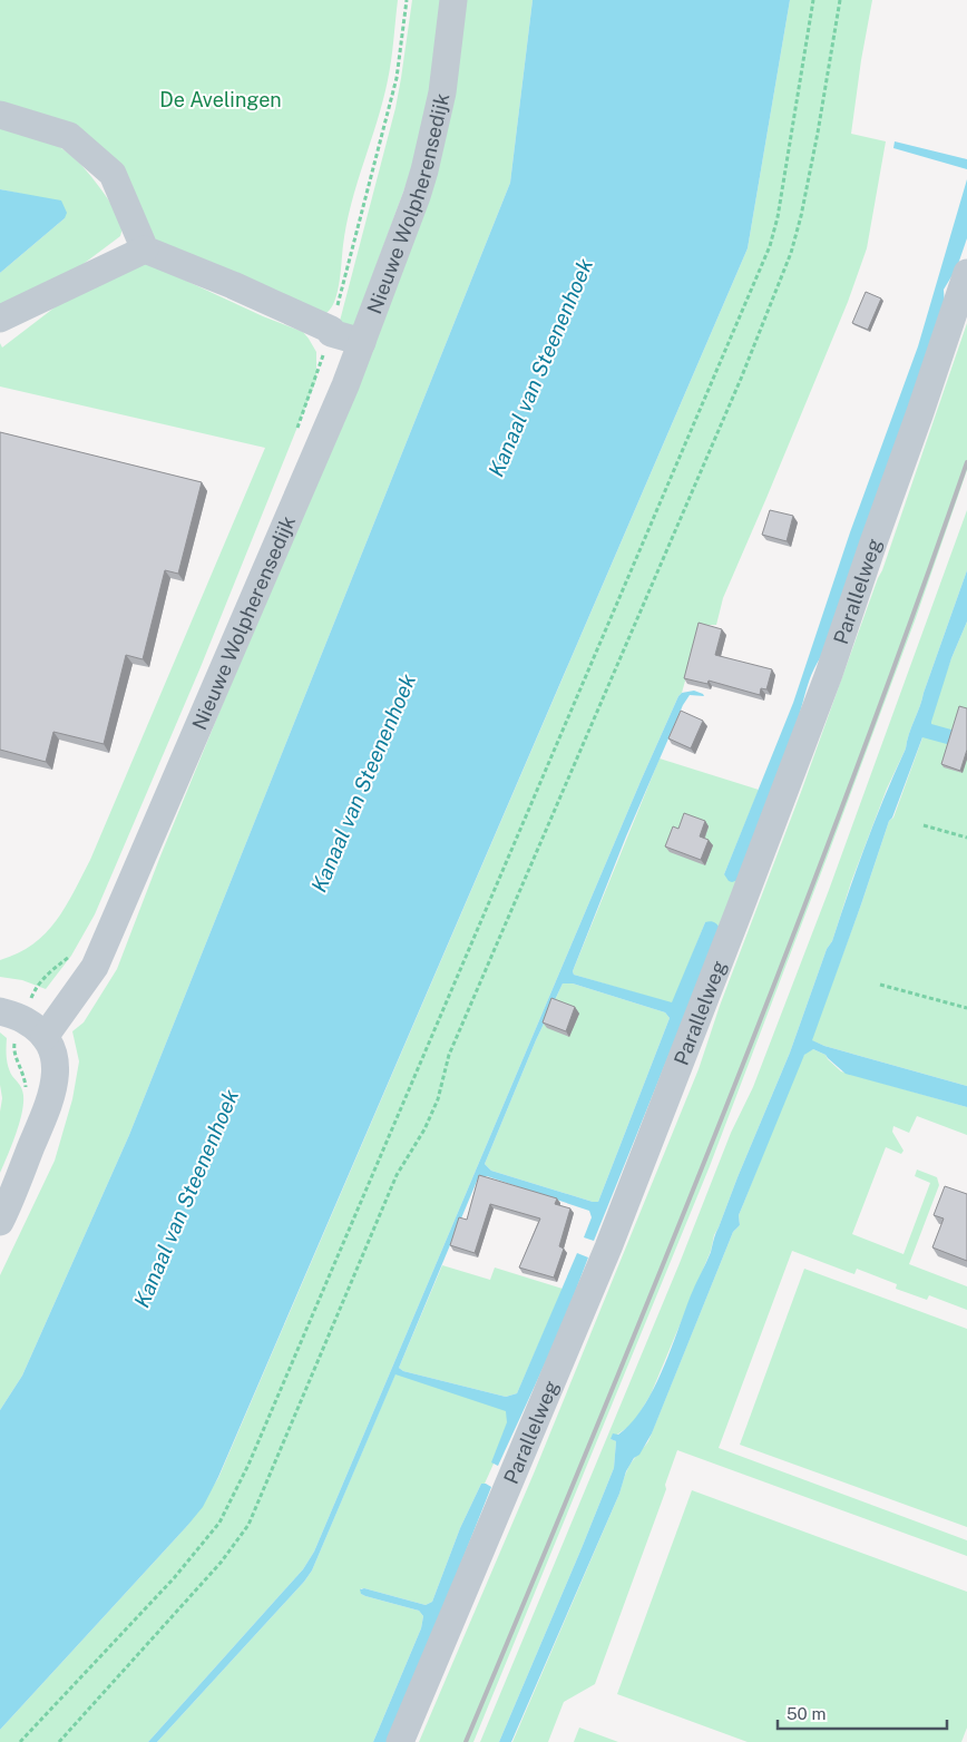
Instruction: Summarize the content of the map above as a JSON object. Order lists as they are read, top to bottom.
{
  "streets": {
    "street": ["Nieuwe Wolpherensedijk", "Parallelweg"]
  },
  "water": ["Kanaal van Steenenhoek"],
  "parks": ["De Avelingen"],
  "scale_bar": "50 m"
}
